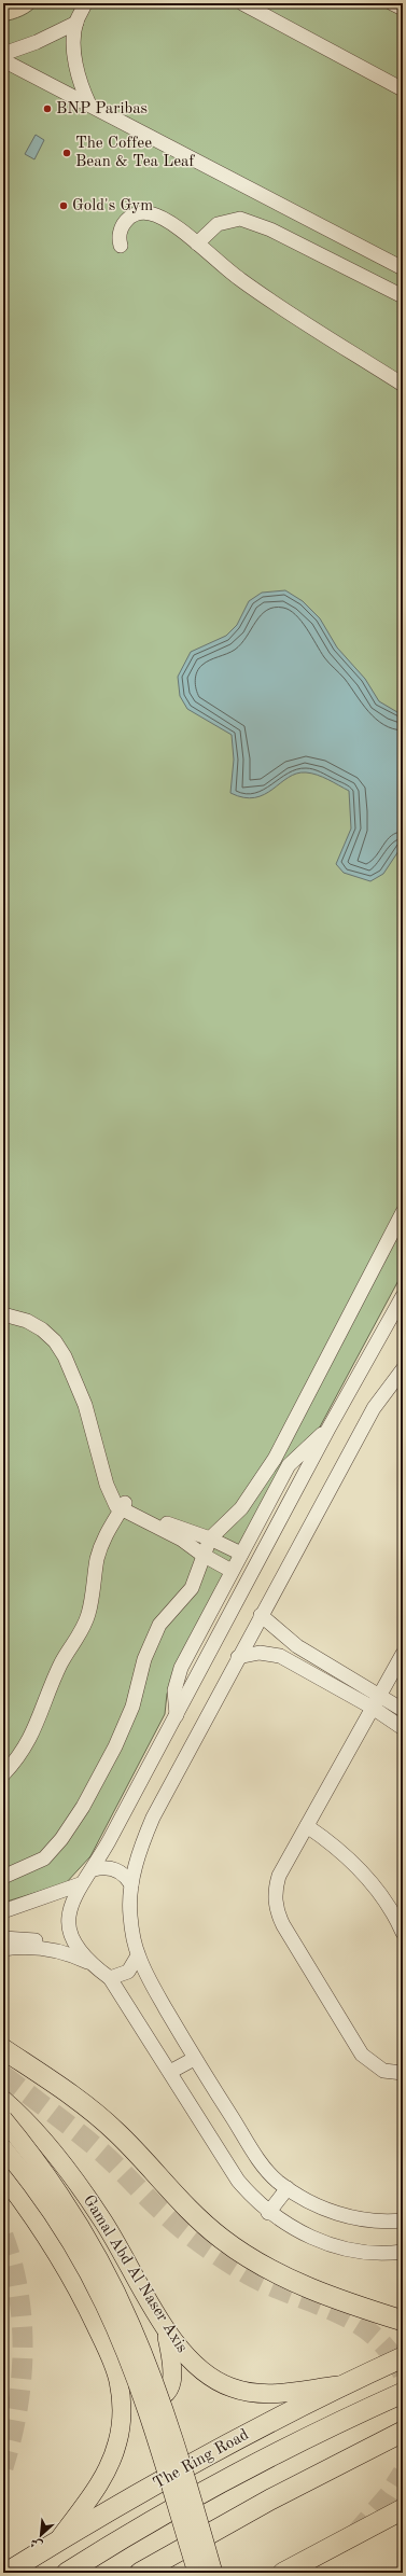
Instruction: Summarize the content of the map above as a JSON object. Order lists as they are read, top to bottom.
{
  "streets": {
    "highway": ["The Ring Road"],
    "main road": ["Gamal Abd Al Naser Axis"]
  },
  "crossings": [
    ["Gamal Abd Al Naser Axis", "The Ring Road"]
  ],
  "places": ["BNP Paribas", "The Coffee Bean & Tea Leaf", "Gold's Gym"],
  "north": "bottom left"
}
